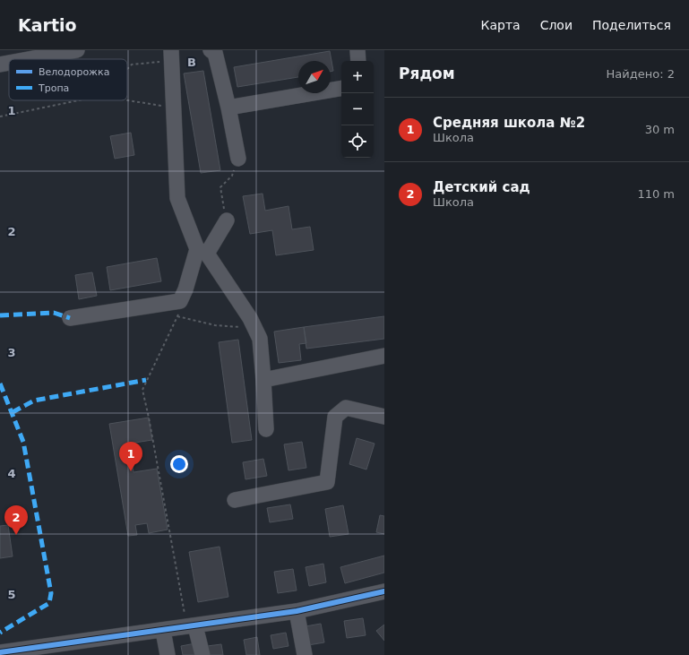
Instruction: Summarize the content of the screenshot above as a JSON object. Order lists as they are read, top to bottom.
{
  "legend": ["Велодорожка", "Тропа"],
  "north": "top right",
  "page": {
    "header": "Kartio",
    "nav": ["Карта", "Слои", "Поделиться"],
    "heading": ["Рядом", "Найдено: 2"],
    "map_buttons": ["+", "−"],
    "list": [
      {
        "mark": "1",
        "name": "Средняя школа №2",
        "note": "Школа",
        "value": "30 m"
      },
      {
        "mark": "2",
        "name": "Детский сад",
        "note": "Школа",
        "value": "110 m"
      }
    ],
    "pins": ["1", "2"]
  },
  "grid": {
    "columns": ["B"],
    "rows": [
      "1",
      "2",
      "3",
      "4",
      "5"
    ]
  }
}
